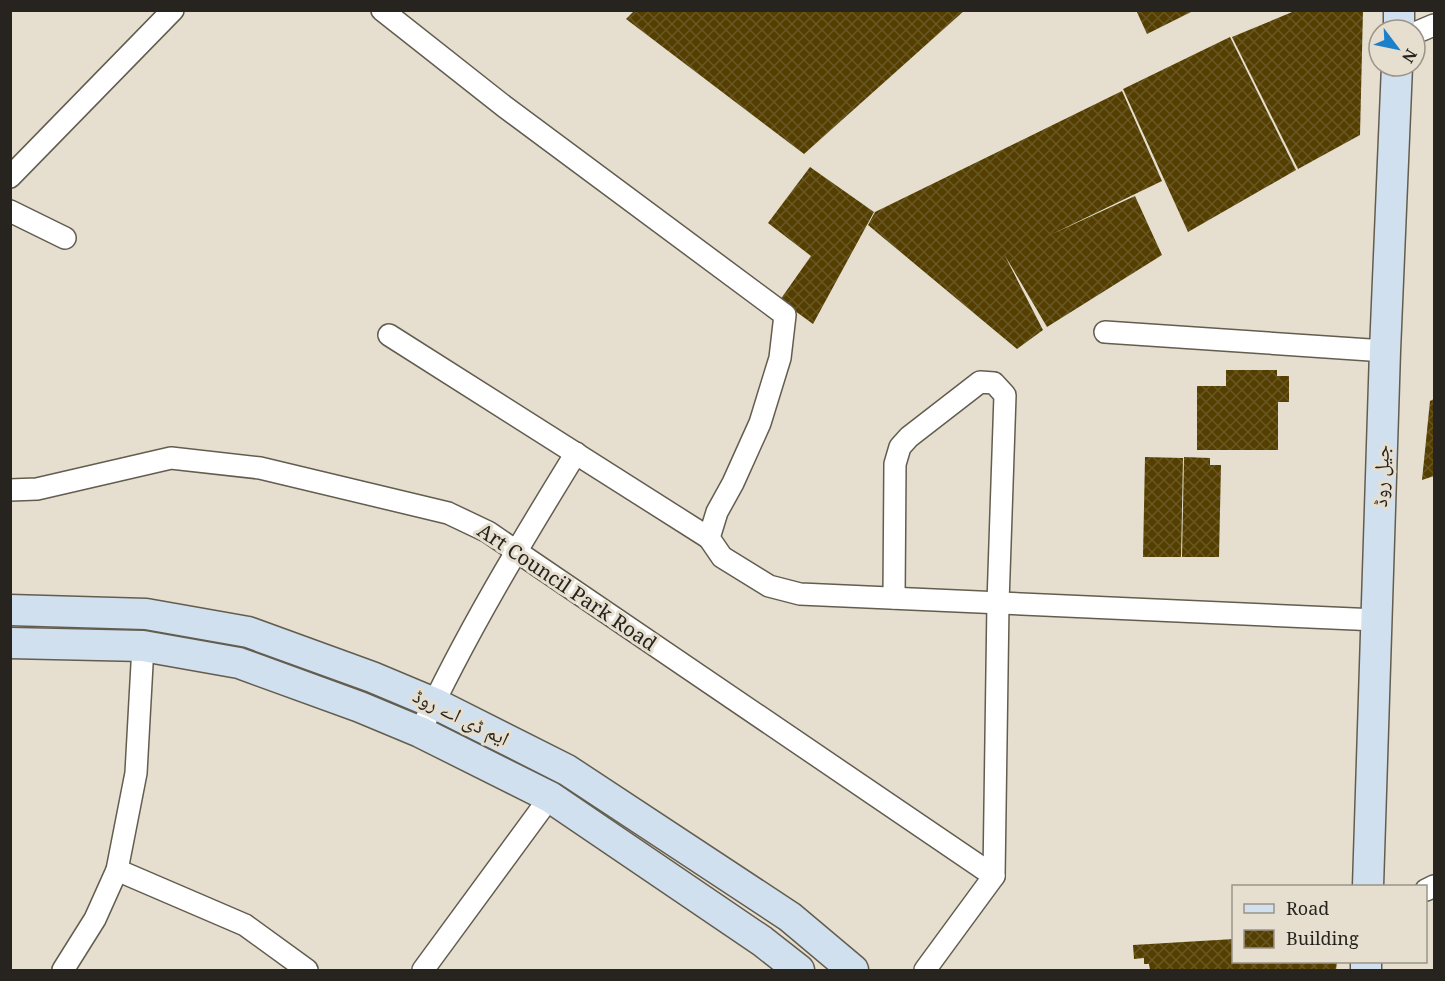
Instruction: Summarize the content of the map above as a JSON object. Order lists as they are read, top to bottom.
{
  "streets": {
    "main road": ["جیل روڈ", "ایم ڈی اے روڈ"],
    "street": ["Art Council Park Road"]
  },
  "legend": ["Road", "Building"],
  "north": "bottom right"
}
